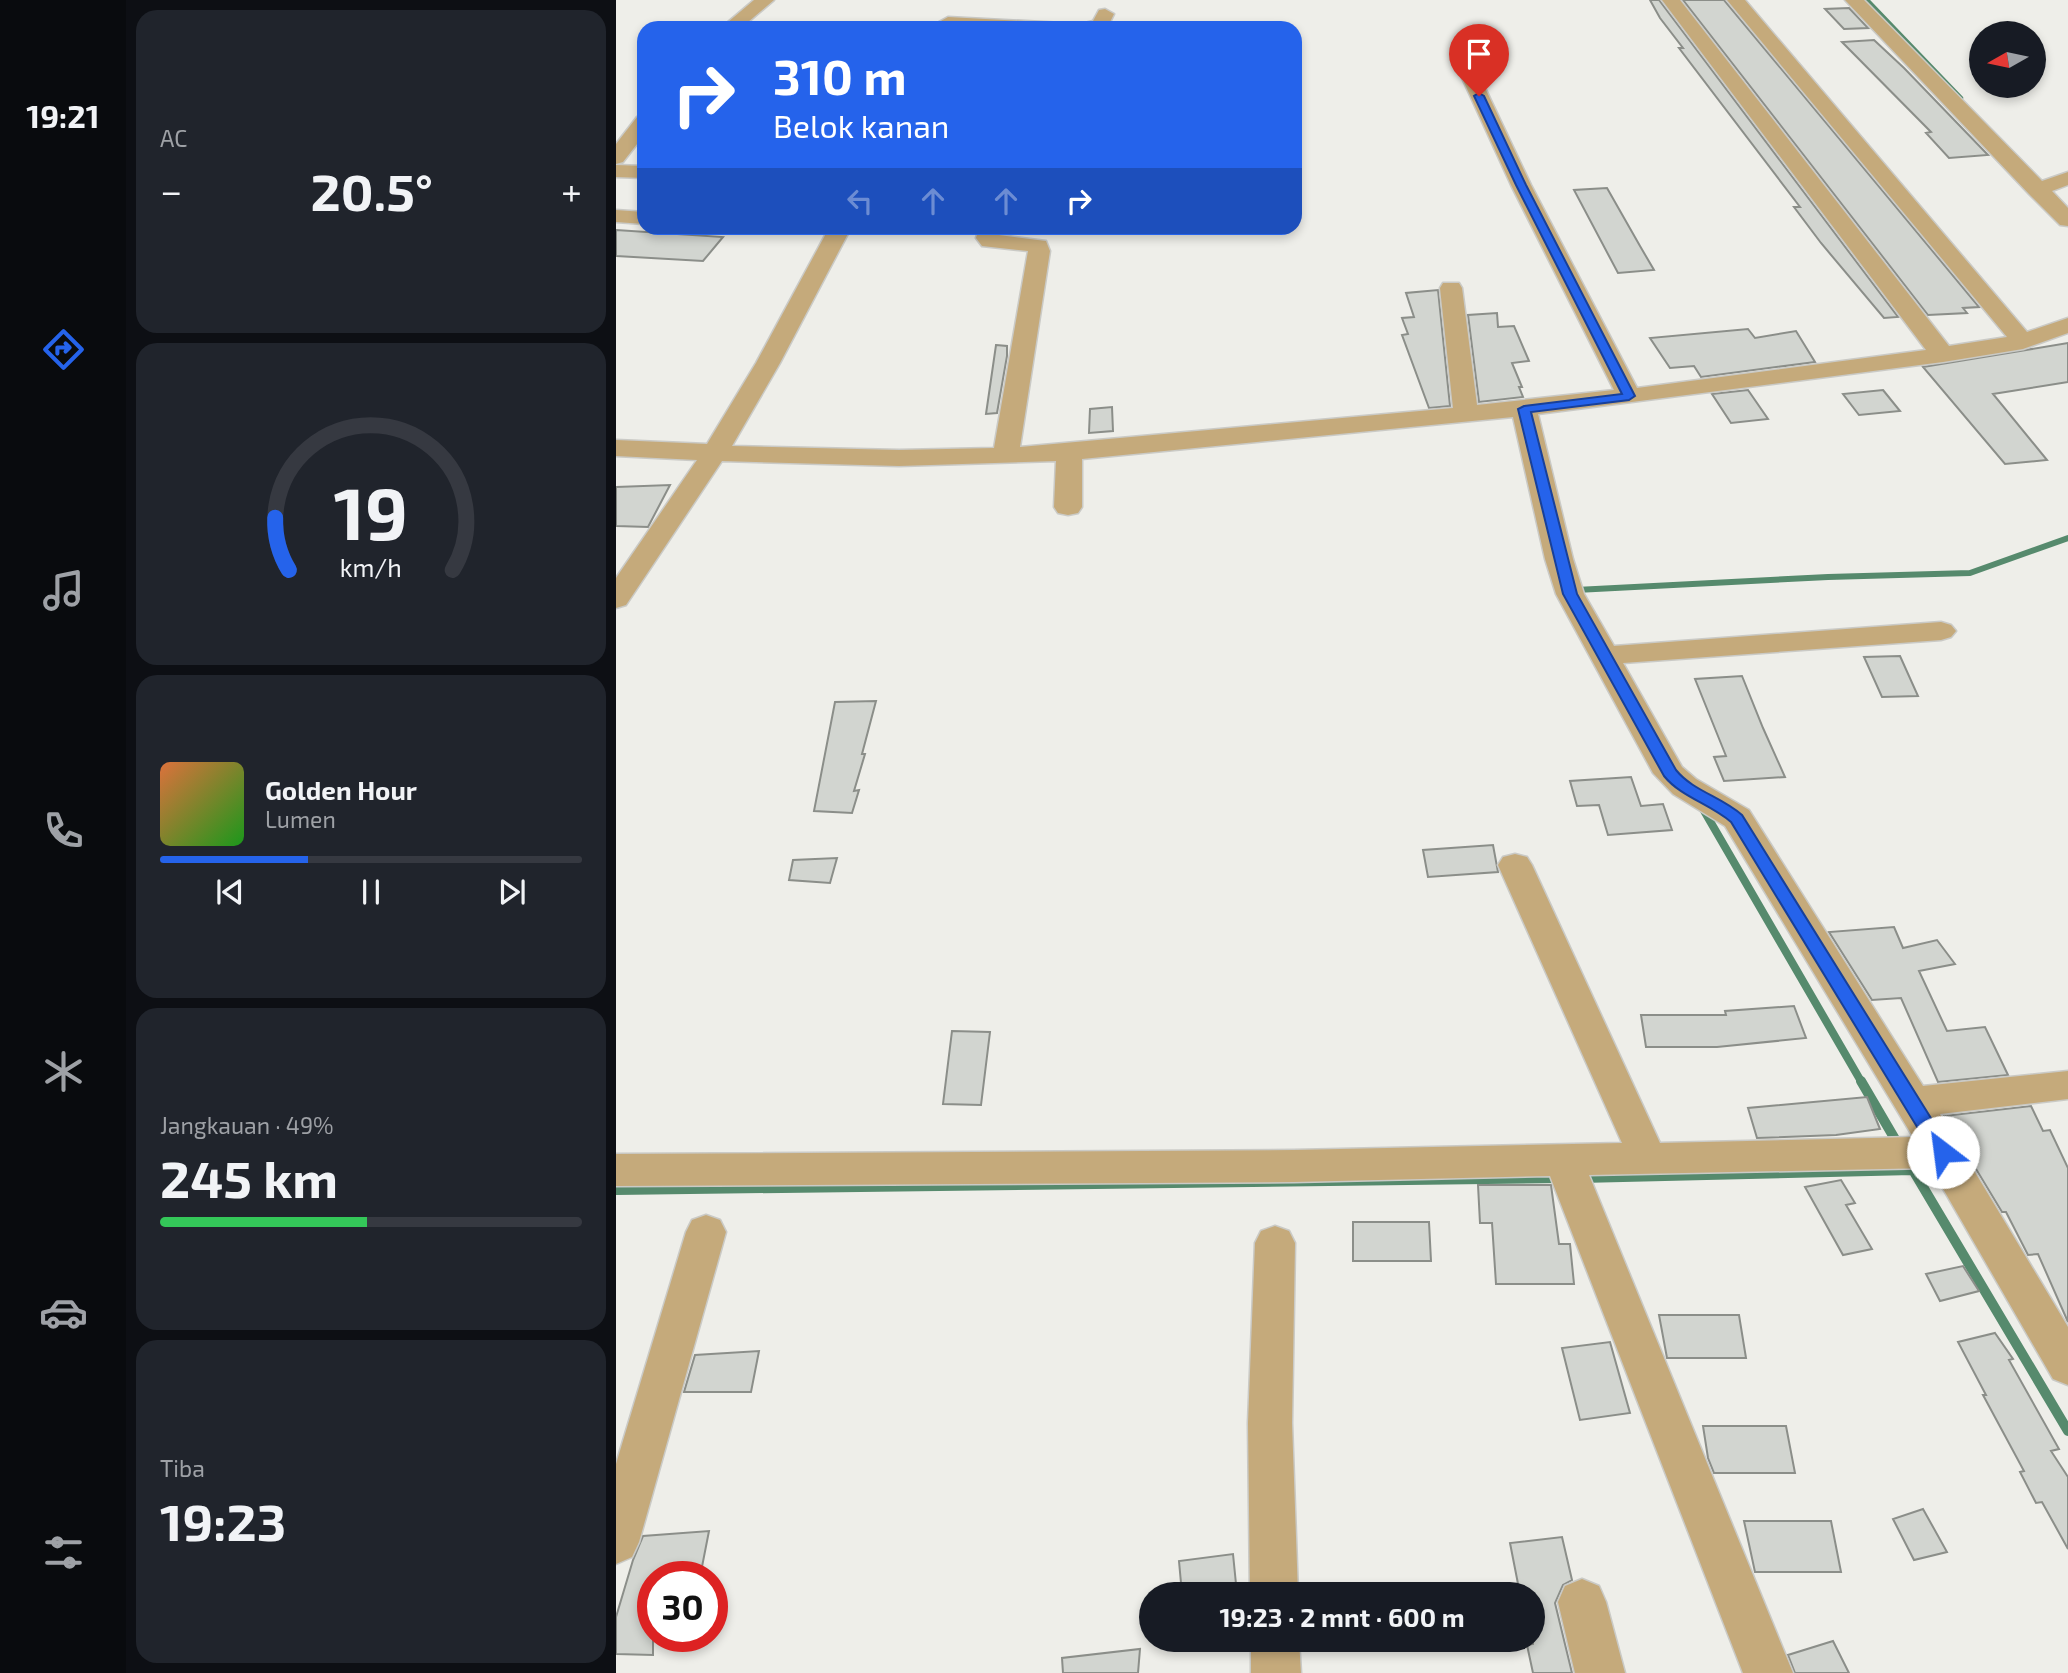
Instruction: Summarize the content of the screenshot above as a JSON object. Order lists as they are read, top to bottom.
{
  "north": "left",
  "page": {
    "tabs": "19:21",
    "tile": [
      "AC",
      ["Jangkauan · 49%", "245 km"],
      ["Tiba", "19:23"]
    ],
    "turn": ["310 m", "Belok kanan"],
    "heat": ["−", "20.5°", "+"],
    "song": ["Golden Hour", "Lumen"],
    "limit": "30",
    "trip": "19:23 · 2 mnt · 600 m",
    "gauge": ["19", "km/h"]
  }
}
